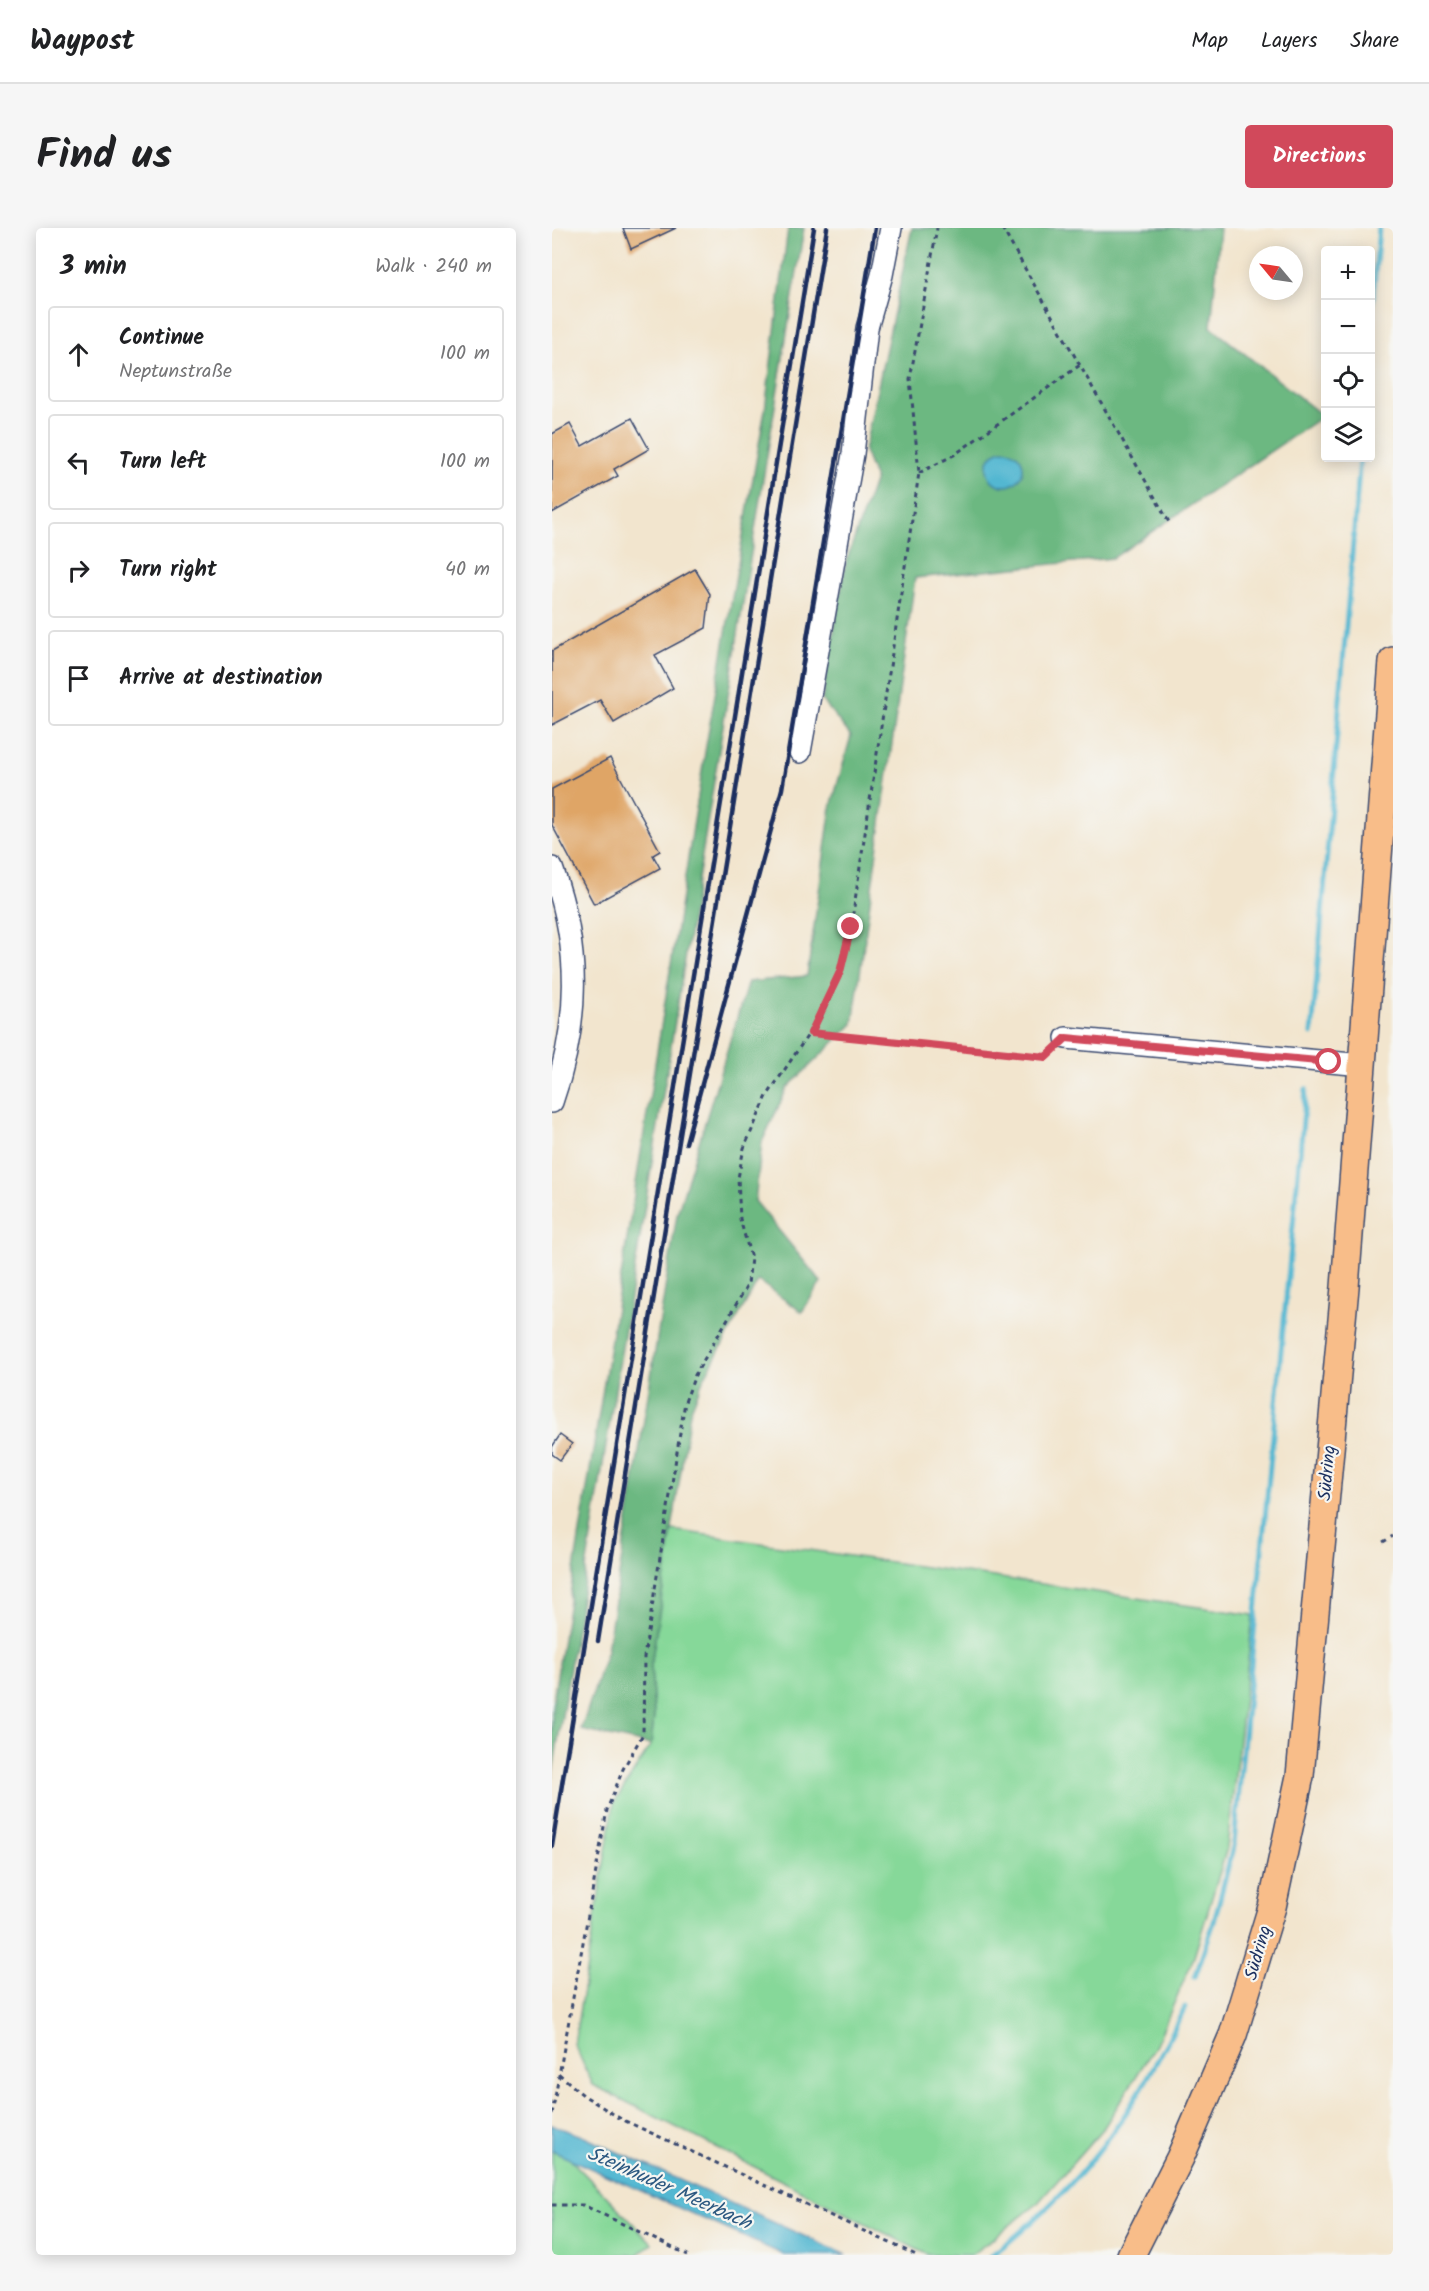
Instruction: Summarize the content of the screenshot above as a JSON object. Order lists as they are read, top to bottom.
{
  "streets": {
    "main road": ["Südring"]
  },
  "water": ["Steinhuder Meerbach"],
  "north": "top left",
  "page": {
    "header": "Waypost",
    "nav": ["Map", "Layers", "Share"],
    "title": "Find us",
    "buttons": "Directions",
    "heading": ["3 min", "Walk · 240 m"],
    "map_buttons": ["+", "−"],
    "list": [
      ["Continue", "Neptunstraße", "100 m"],
      ["Turn left", "100 m"],
      ["Turn right", "40 m"],
      "Arrive at destination"
    ]
  }
}
